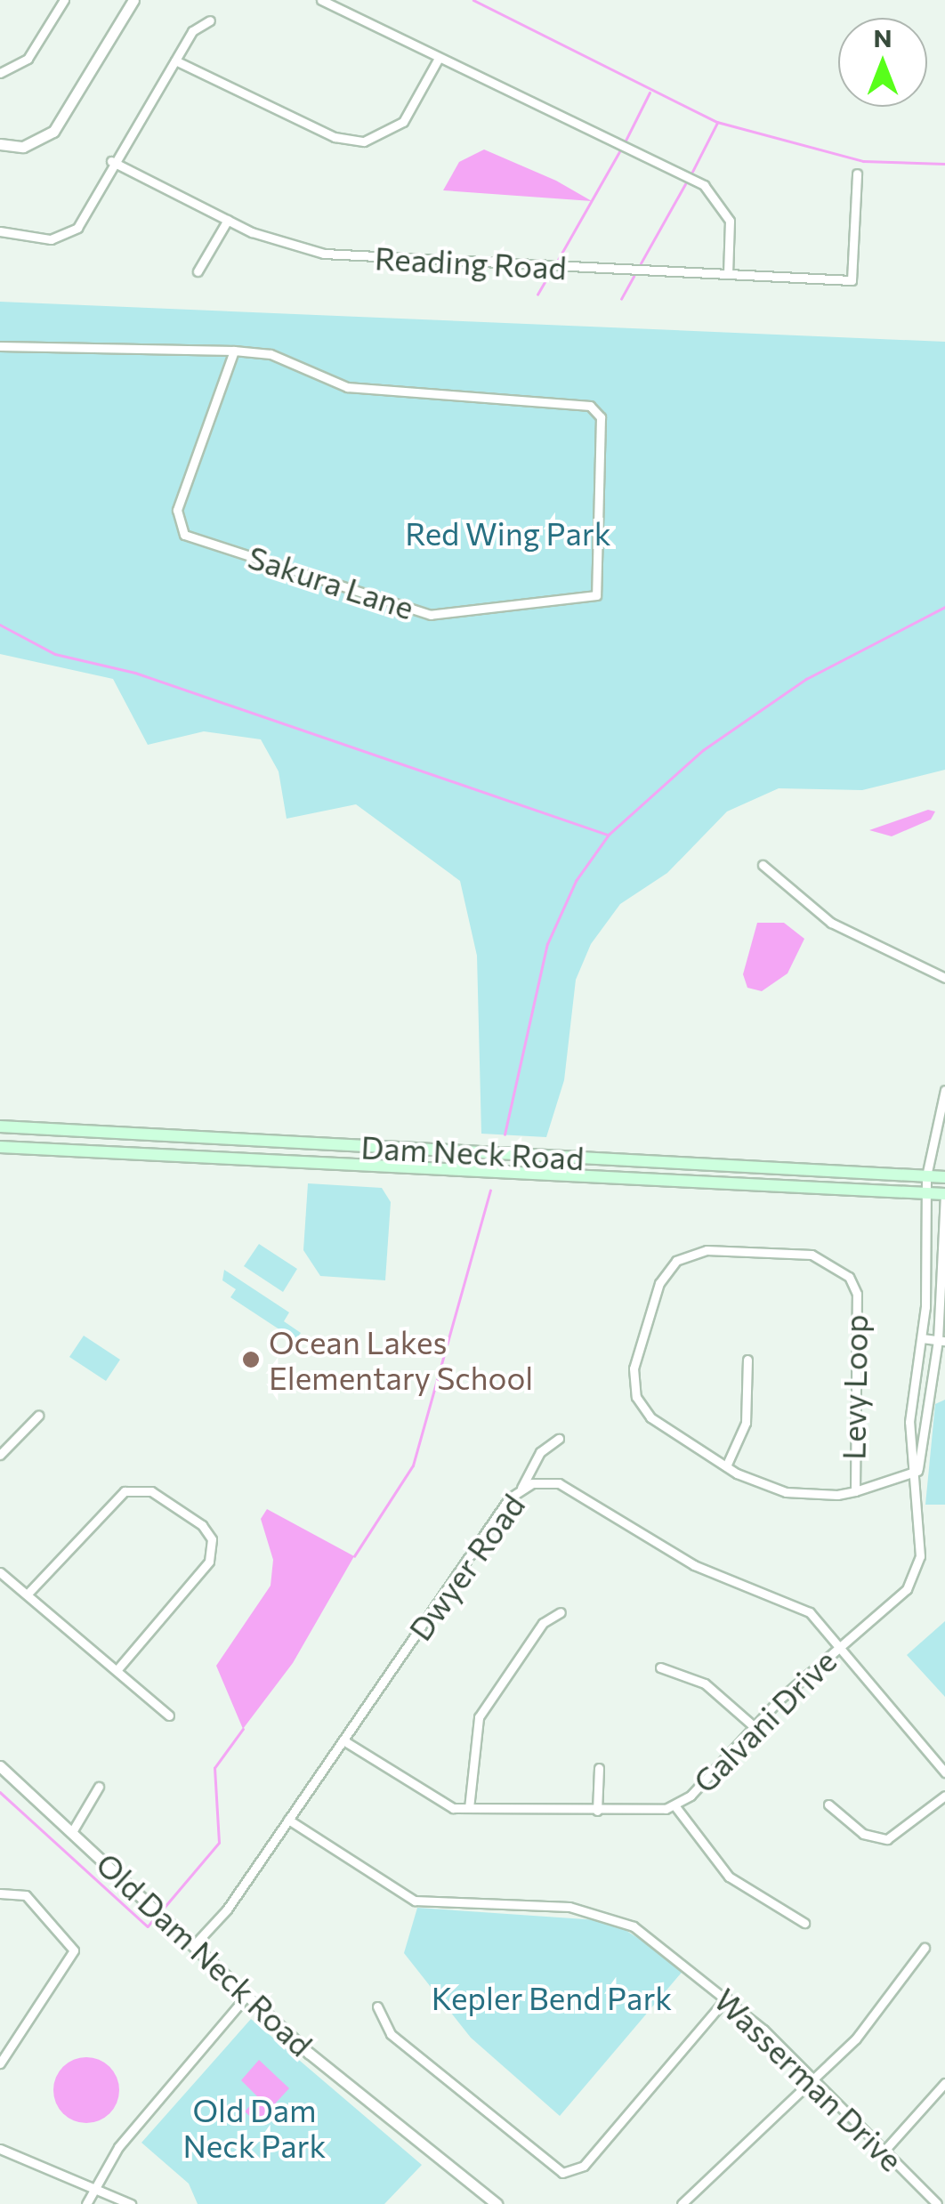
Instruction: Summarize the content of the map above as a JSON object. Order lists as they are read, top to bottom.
{
  "streets": {
    "main road": ["Dam Neck Road"],
    "street": [
      "Reading Road",
      "Sakura Lane",
      "Levy Loop",
      "Dwyer Road",
      "Galvani Drive",
      "Old Dam Neck Road",
      "Wasserman Drive"
    ]
  },
  "crossings": [
    ["Dam Neck Road", "Galvani Drive"],
    ["Levy Loop", "Galvani Drive"],
    ["Dwyer Road", "Galvani Drive"],
    ["Dwyer Road", "Old Dam Neck Road"],
    ["Dwyer Road", "Wasserman Drive"]
  ],
  "parks": ["Red Wing Park", "Kepler Bend Park", "Old Dam Neck Park"],
  "places": ["Ocean Lakes Elementary School"],
  "north": "top"
}
